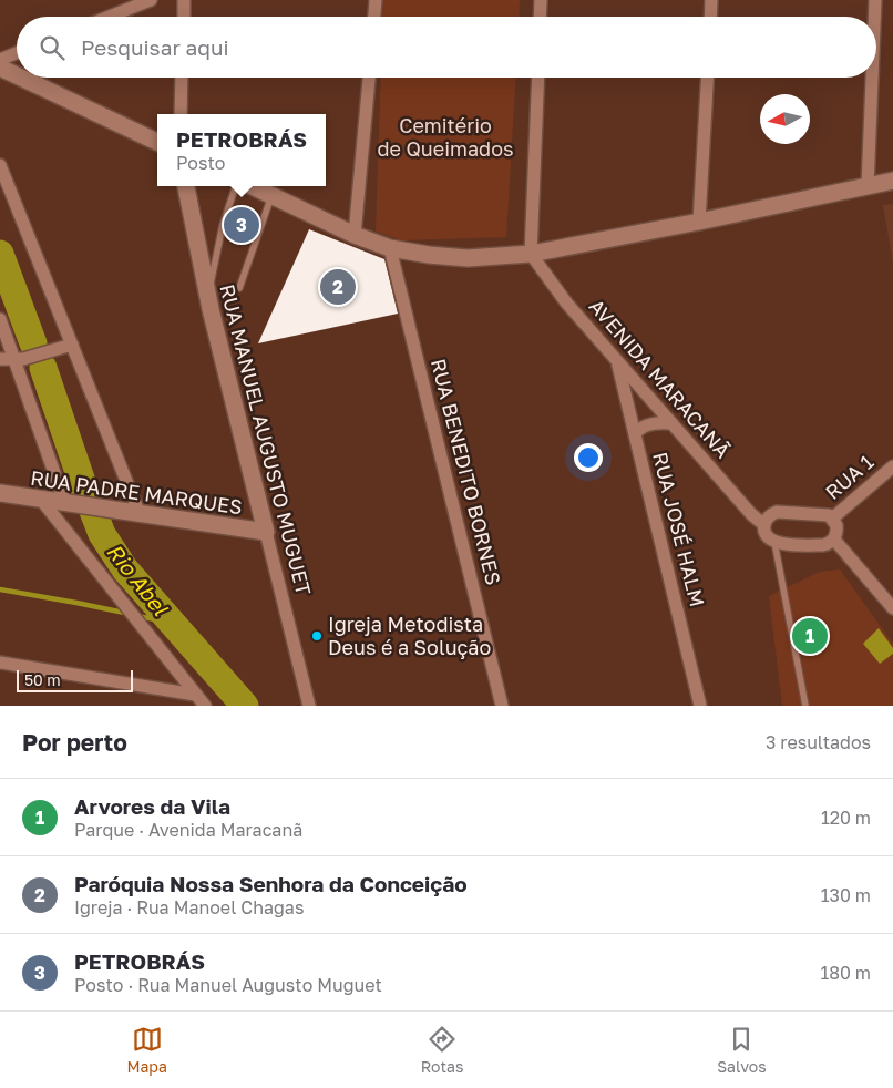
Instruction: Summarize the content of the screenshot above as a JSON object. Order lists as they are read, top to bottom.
{
  "streets": {
    "main road": ["RUA MANUEL AUGUSTO MUGUET", "RUA PADRE MARQUES"],
    "street": [
      "AVENIDA MARACANÃ",
      "RUA BENEDITO BORNES",
      "RUA 1",
      "RUA JOSÉ HALM"
    ]
  },
  "crossings": [
    ["AVENIDA MARACANÃ", "RUA JOSÉ HALM"],
    ["RUA MANUEL AUGUSTO MUGUET", "RUA PADRE MARQUES"]
  ],
  "water": ["Rio Abel"],
  "parks": ["Cemitério de Queimados"],
  "places": ["Igreja Metodista Deus é a Solução"],
  "scale_bar": "50 m",
  "north": "left",
  "page": {
    "search": "Pesquisar aqui",
    "popup": ["PETROBRÁS", "Posto"],
    "pins": ["3", "2", "1"],
    "scale": "50 m",
    "heading": ["Por perto", "3 resultados"],
    "list": [
      {
        "mark": "1",
        "name": "Arvores da Vila",
        "note": "Parque · Avenida Maracanã",
        "value": "120 m"
      },
      {
        "mark": "2",
        "name": "Paróquia Nossa Senhora da Conceição",
        "note": "Igreja · Rua Manoel Chagas",
        "value": "130 m"
      },
      {
        "mark": "3",
        "name": "PETROBRÁS",
        "note": "Posto · Rua Manuel Augusto Muguet",
        "value": "180 m"
      }
    ],
    "nav": ["Mapa", "Rotas", "Salvos"]
  }
}
